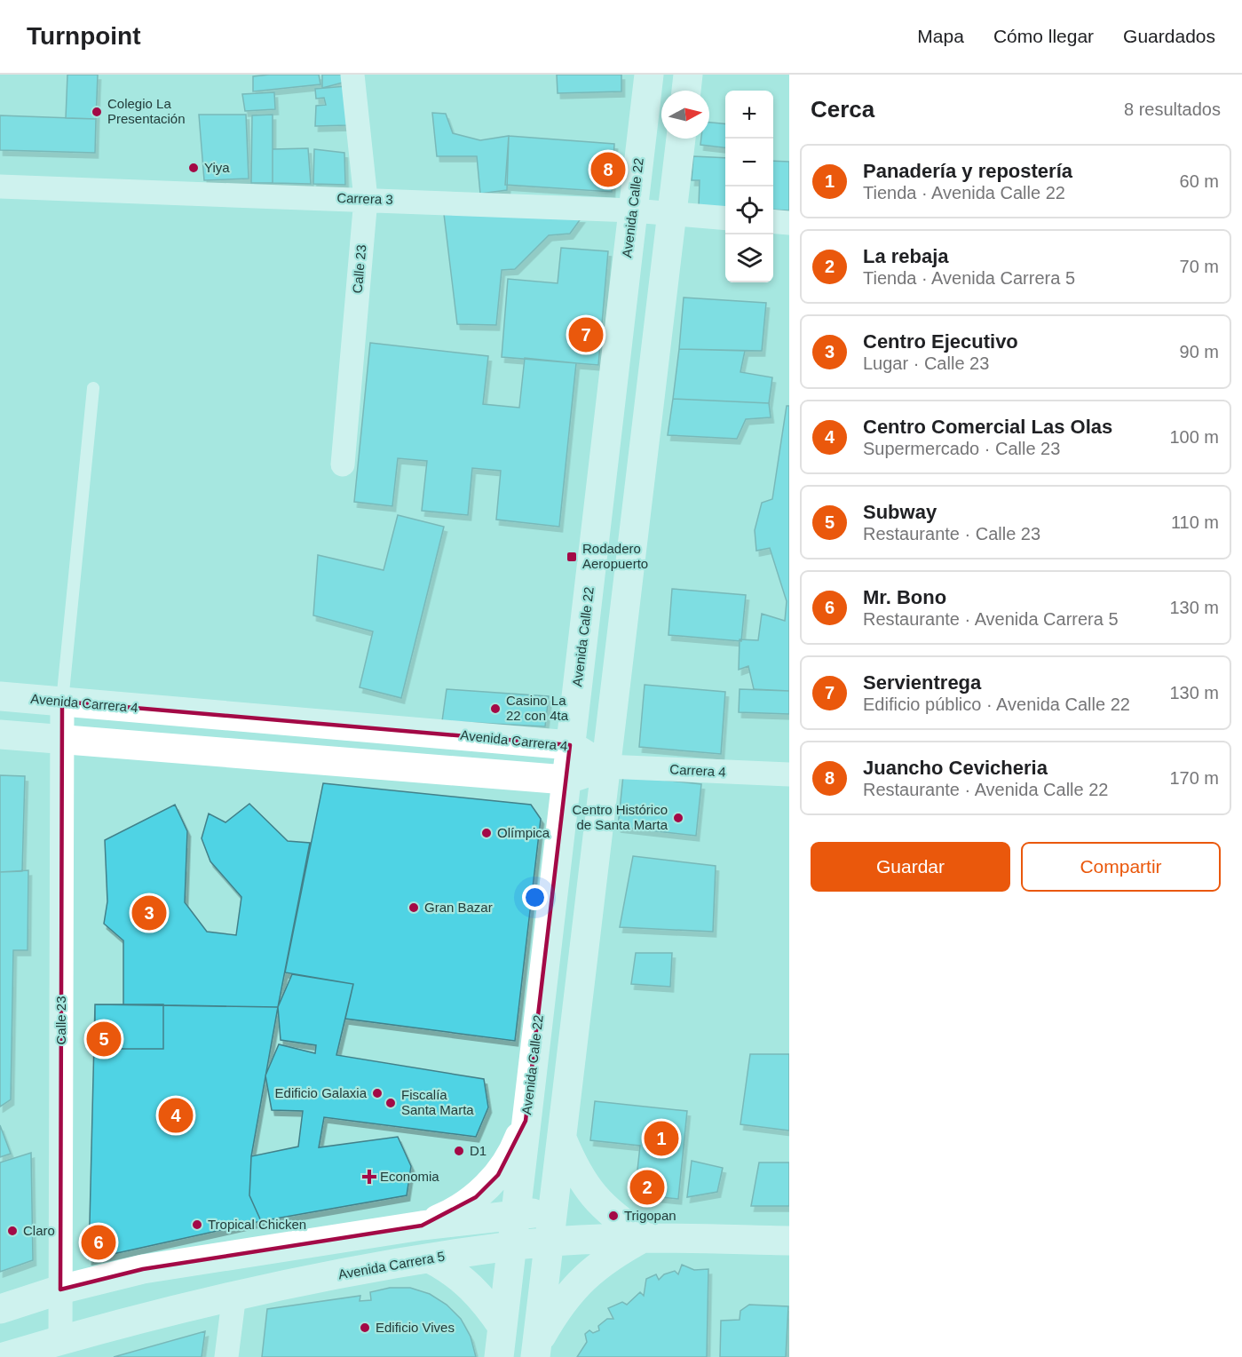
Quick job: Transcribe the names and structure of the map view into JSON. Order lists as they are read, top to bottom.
{
  "streets": {
    "main road": ["Avenida Calle 22", "Avenida Carrera 4", "Avenida Carrera 5"],
    "street": ["Carrera 3", "Calle 23", "Carrera 4"]
  },
  "crossings": [
    ["Carrera 3", "Avenida Calle 22"],
    ["Carrera 3", "Calle 23"],
    ["Avenida Calle 22", "Avenida Carrera 4"],
    ["Avenida Calle 22", "Avenida Carrera 5"],
    ["Calle 23", "Avenida Carrera 4"],
    ["Calle 23", "Avenida Carrera 5"],
    ["Avenida Carrera 4", "Carrera 4"]
  ],
  "places": {
    "other": [
      "Colegio La Presentación",
      "Yiya",
      "Casino La 22 con 4ta",
      "Centro Histórico de Santa Marta",
      "Olímpica",
      "Gran Bazar",
      "Edificio Galaxia",
      "Fiscalía Santa Marta",
      "D1",
      "Trigopan",
      "Tropical Chicken",
      "Claro",
      "Edificio Vives"
    ],
    "transit": ["Rodadero Aeropuerto"],
    "health": ["Economia"]
  },
  "north": "right",
  "page": {
    "header": "Turnpoint",
    "nav": ["Mapa", "Cómo llegar", "Guardados"],
    "heading": ["Cerca", "8 resultados"],
    "map_buttons": ["+", "−"],
    "list": [
      {
        "mark": "1",
        "name": "Panadería y repostería",
        "note": "Tienda · Avenida Calle 22",
        "value": "60 m"
      },
      {
        "mark": "2",
        "name": "La rebaja",
        "note": "Tienda · Avenida Carrera 5",
        "value": "70 m"
      },
      {
        "mark": "3",
        "name": "Centro Ejecutivo",
        "note": "Lugar · Calle 23",
        "value": "90 m"
      },
      {
        "mark": "4",
        "name": "Centro Comercial Las Olas",
        "note": "Supermercado · Calle 23",
        "value": "100 m"
      },
      {
        "mark": "5",
        "name": "Subway",
        "note": "Restaurante · Calle 23",
        "value": "110 m"
      },
      {
        "mark": "6",
        "name": "Mr. Bono",
        "note": "Restaurante · Avenida Carrera 5",
        "value": "130 m"
      },
      {
        "mark": "7",
        "name": "Servientrega",
        "note": "Edificio público · Avenida Calle 22",
        "value": "130 m"
      },
      {
        "mark": "8",
        "name": "Juancho Cevicheria",
        "note": "Restaurante · Avenida Calle 22",
        "value": "170 m"
      }
    ],
    "pins": [
      "8",
      "7",
      "3",
      "5",
      "4",
      "1",
      "2",
      "6"
    ],
    "buttons": ["Guardar", "Compartir"]
  }
}
